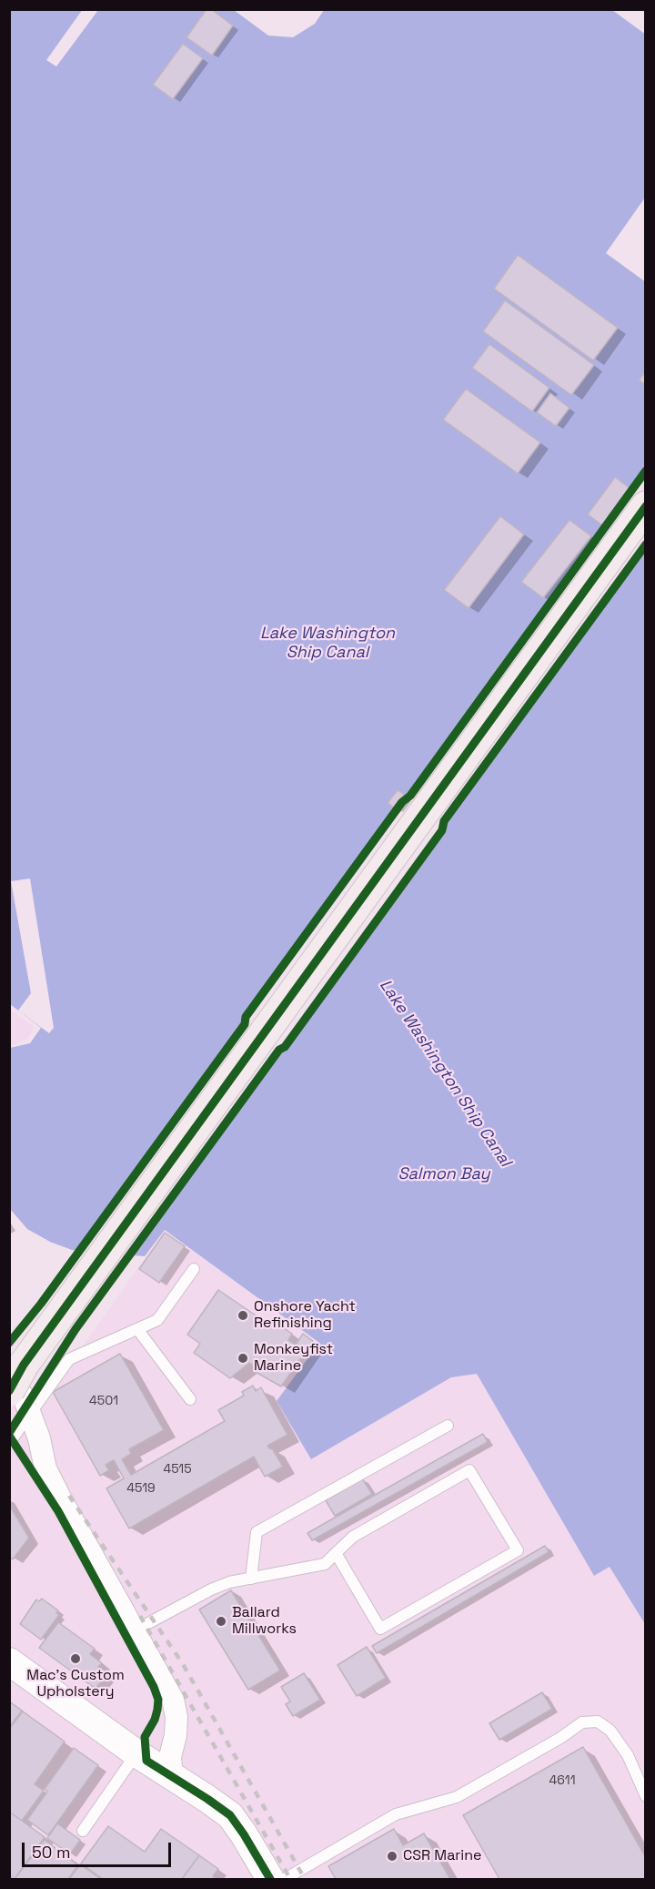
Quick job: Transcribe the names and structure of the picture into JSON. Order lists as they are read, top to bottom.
{
  "water": ["Lake Washington Ship Canal", "Salmon Bay"],
  "places": [
    "Onshore Yacht Refinishing",
    "Monkeyfist Marine",
    "Ballard Millworks",
    "Mac's Custom Upholstery",
    "CSR Marine"
  ],
  "house_numbers": [
    "4501",
    "4515",
    "4519",
    "4611"
  ],
  "scale_bar": "50 m"
}
